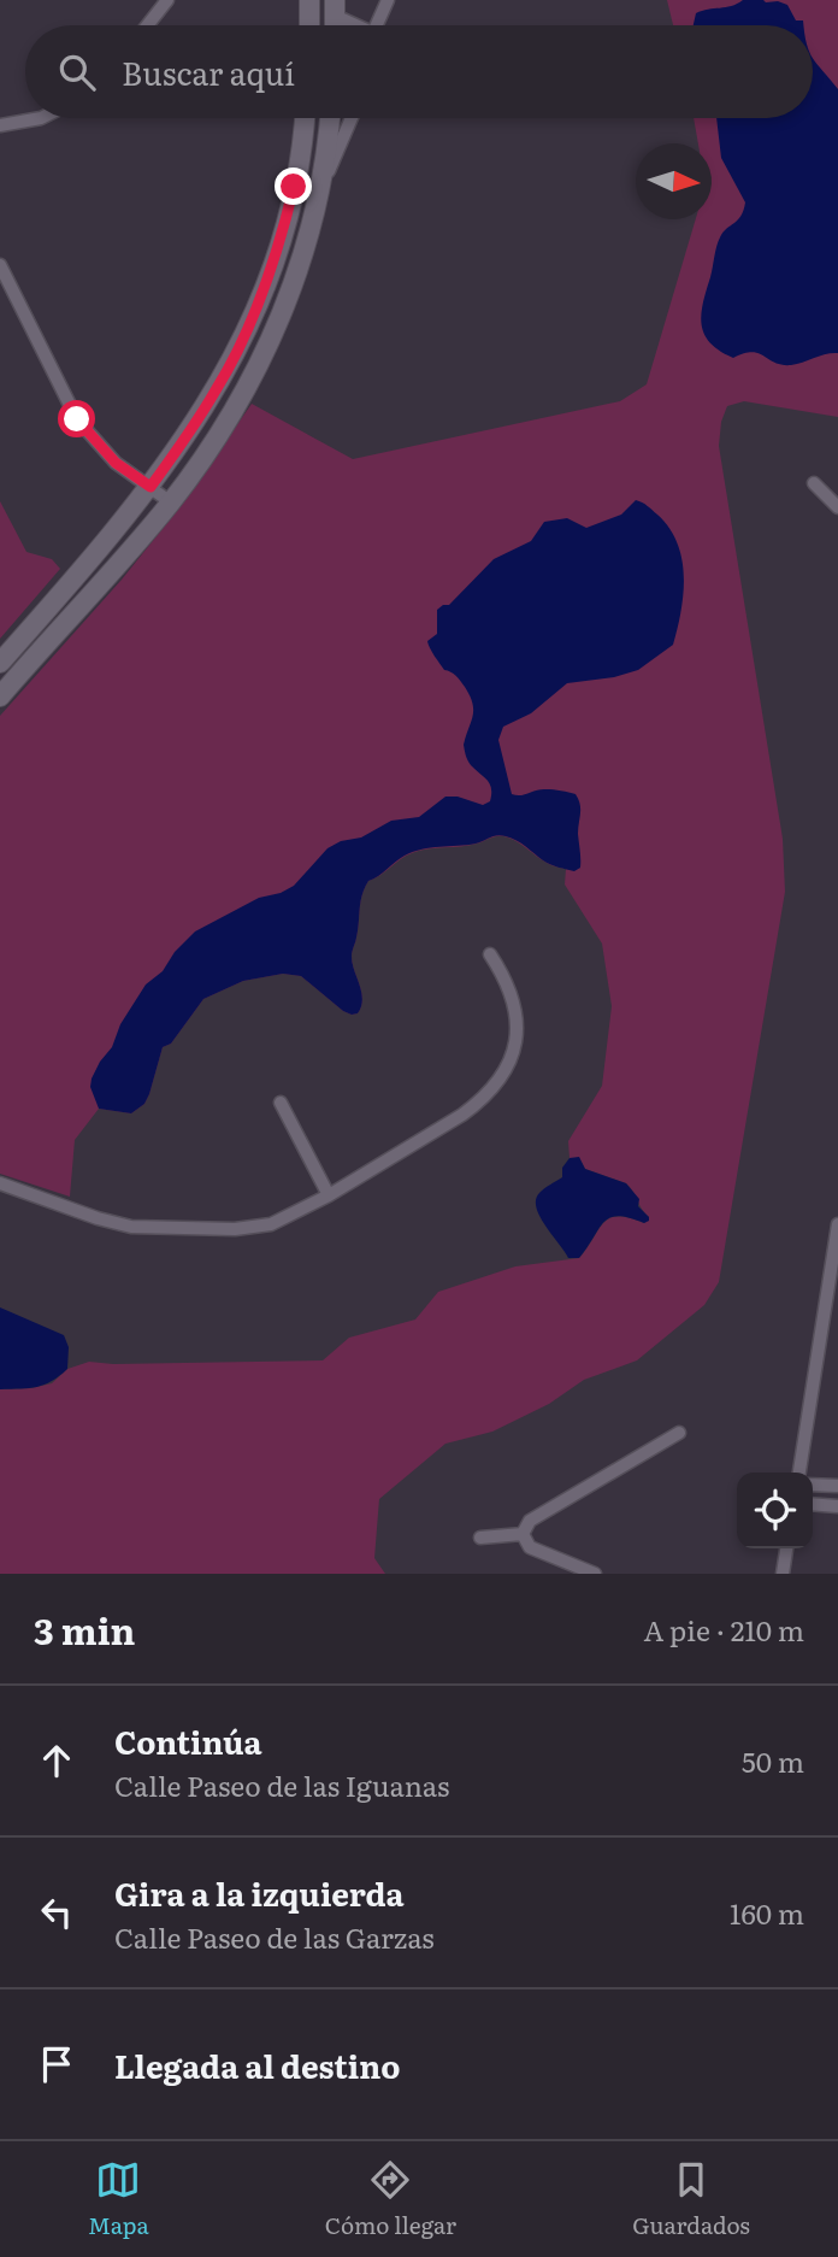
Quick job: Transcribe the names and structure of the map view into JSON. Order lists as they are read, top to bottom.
{
  "north": "right",
  "page": {
    "search": "Buscar aquí",
    "heading": ["3 min", "A pie · 210 m"],
    "list": [
      ["Continúa", "Calle Paseo de las Iguanas", "50 m"],
      ["Gira a la izquierda", "Calle Paseo de las Garzas", "160 m"],
      "Llegada al destino"
    ],
    "nav": ["Mapa", "Cómo llegar", "Guardados"]
  }
}
